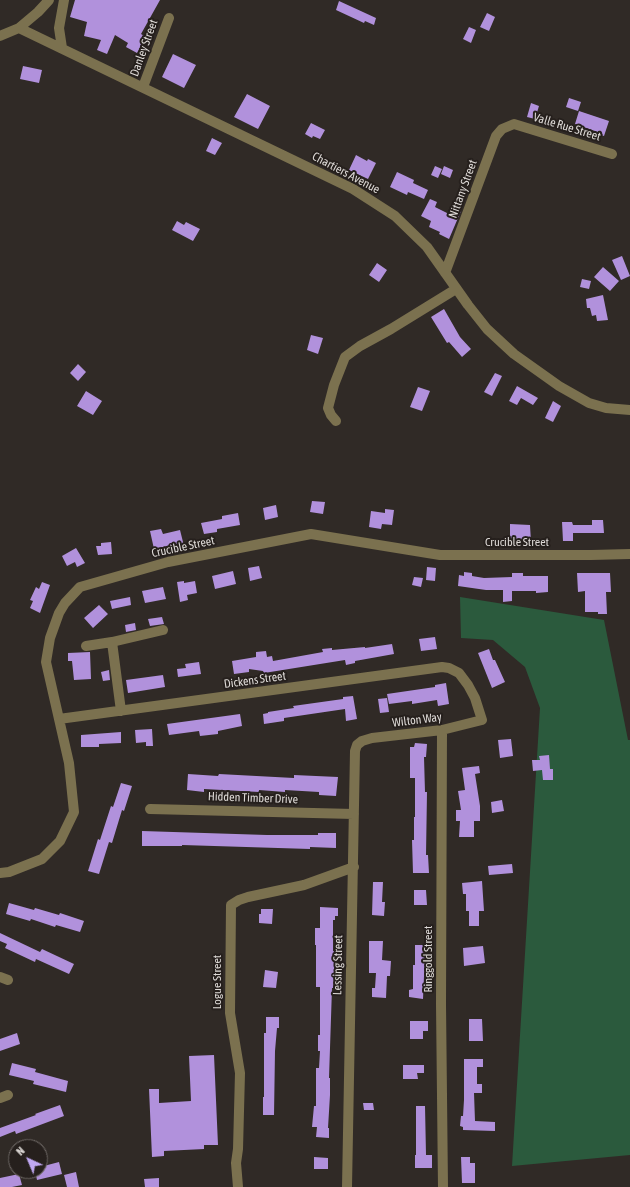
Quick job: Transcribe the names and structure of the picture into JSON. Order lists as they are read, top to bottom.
{
  "streets": {
    "street": [
      "Danley Street",
      "Valle Rue Street",
      "Chartiers Avenue",
      "Nittany Street",
      "Crucible Street",
      "Dickens Street",
      "Wilton Way",
      "Hidden Timber Drive",
      "Ringgold Street",
      "Lessing Street",
      "Logue Street"
    ]
  },
  "crossings": [
    ["Danley Street", "Chartiers Avenue"],
    ["Valle Rue Street", "Nittany Street"],
    ["Chartiers Avenue", "Nittany Street"],
    ["Crucible Street", "Dickens Street"],
    ["Dickens Street", "Wilton Way"],
    ["Wilton Way", "Ringgold Street"],
    ["Wilton Way", "Lessing Street"],
    ["Hidden Timber Drive", "Lessing Street"],
    ["Lessing Street", "Logue Street"]
  ],
  "north": "top left"
}
